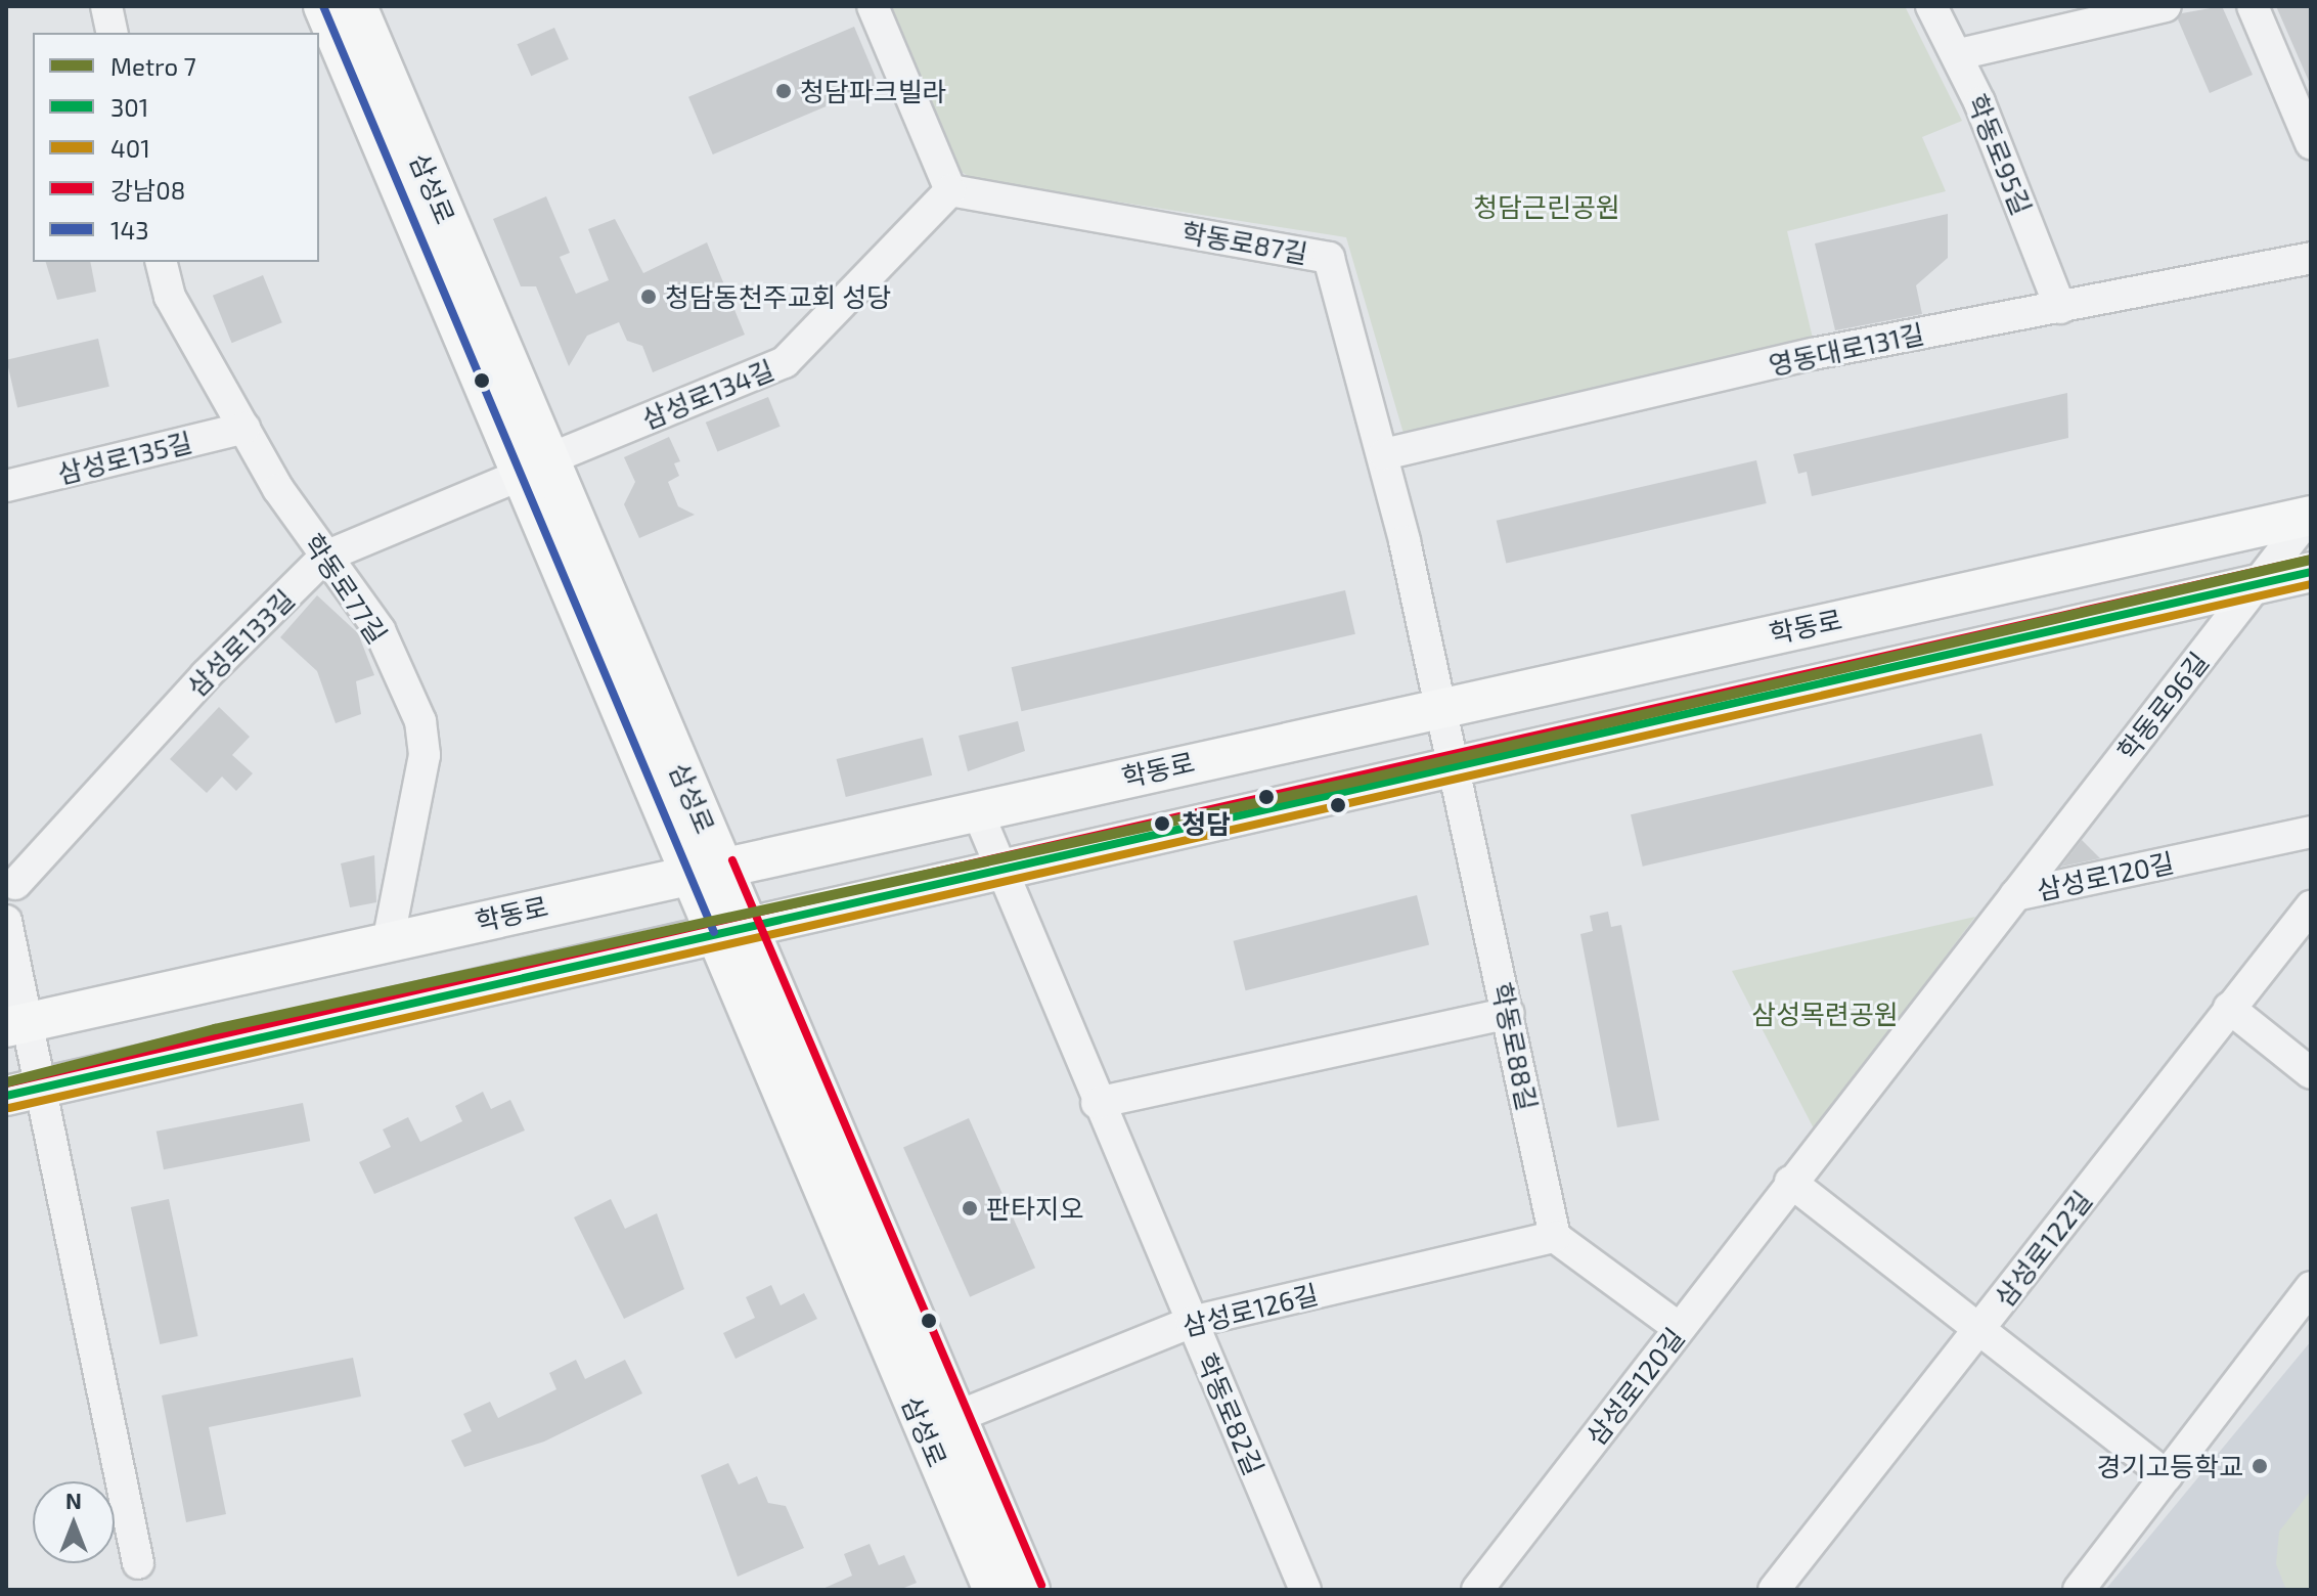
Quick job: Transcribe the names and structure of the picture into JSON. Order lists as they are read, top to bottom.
{
  "streets": {
    "main road": ["삼성로", "학동로"],
    "street": [
      "학동로95길",
      "학동로87길",
      "영동대로131길",
      "삼성로134길",
      "삼성로135길",
      "학동로77길",
      "삼성로133길",
      "학동로96길",
      "삼성로120길",
      "학동로88길",
      "삼성로122길",
      "삼성로126길",
      "학동로82길"
    ]
  },
  "crossings": [
    ["학동로95길", "영동대로131길"],
    ["삼성로", "삼성로134길"],
    ["삼성로", "학동로"],
    ["삼성로", "삼성로133길"],
    ["삼성로", "삼성로126길"],
    ["학동로87길", "영동대로131길"],
    ["학동로87길", "삼성로134길"],
    ["학동로87길", "학동로"],
    ["학동로87길", "학동로88길"],
    ["삼성로134길", "삼성로133길"],
    ["삼성로135길", "학동로77길"],
    ["학동로77길", "학동로"],
    ["학동로77길", "삼성로133길"],
    ["학동로", "학동로96길"],
    ["학동로", "학동로88길"],
    ["학동로", "학동로82길"],
    ["학동로96길", "삼성로120길"],
    ["학동로88길", "삼성로126길"],
    ["삼성로126길", "학동로82길"]
  ],
  "parks": ["청담근린공원", "삼성목련공원"],
  "places": [
    "청담파크빌라",
    "청담동천주교회 성당",
    "청담",
    "판타지오",
    "경기고등학교"
  ],
  "lines": [
    "transit line 143",
    "metro line 7",
    "transit line 강남08",
    "transit line 301",
    "transit line 401"
  ],
  "legend": [
    "Metro 7",
    "301",
    "401",
    "강남08",
    "143"
  ],
  "north": "top"
}
